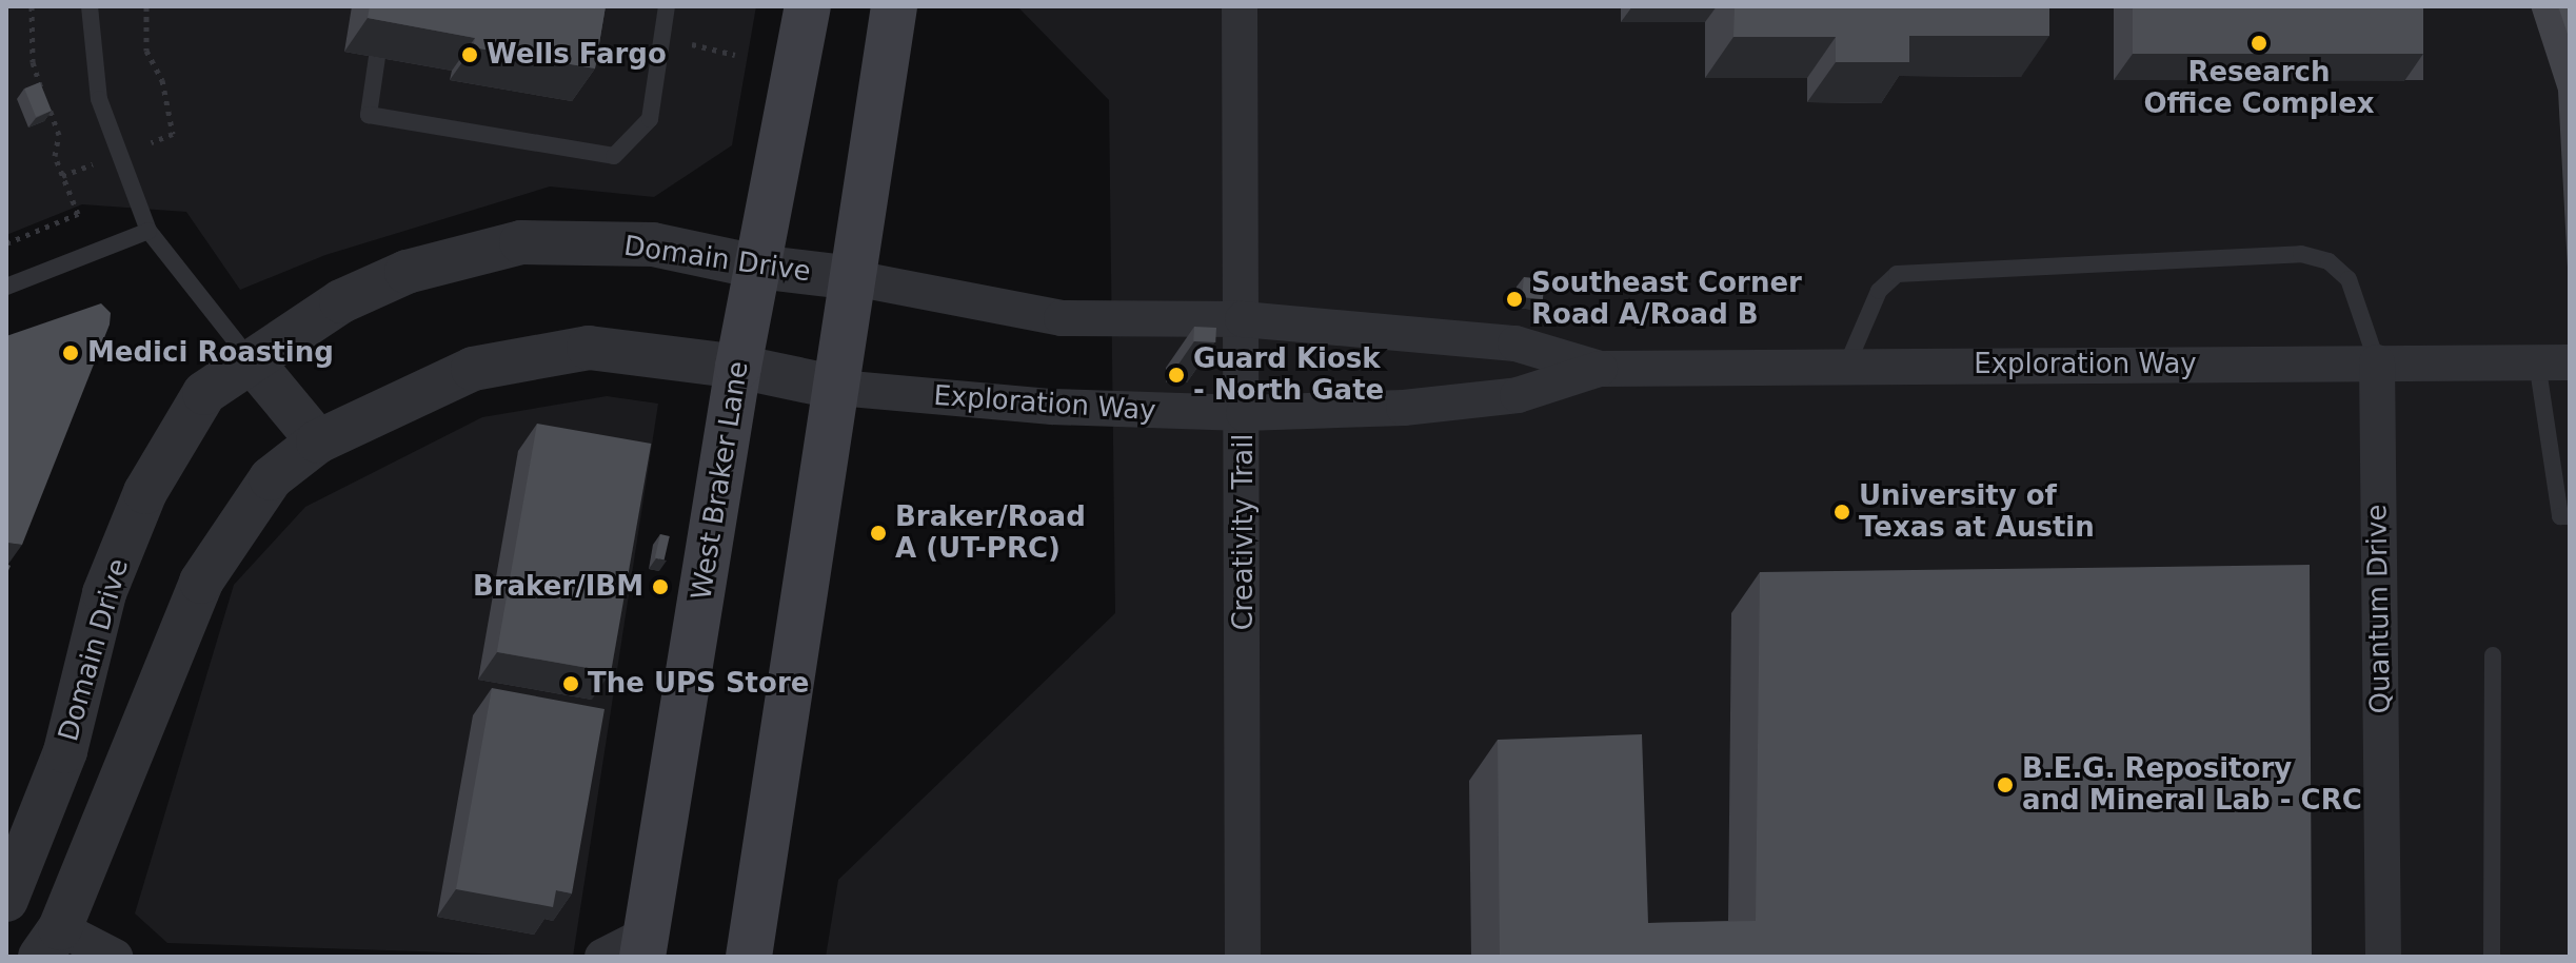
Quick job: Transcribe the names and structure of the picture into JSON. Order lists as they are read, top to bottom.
{
  "streets": {
    "main road": ["West Braker Lane"],
    "street": [
      "Domain Drive",
      "Exploration Way",
      "Creativity Trail",
      "Quantum Drive"
    ]
  },
  "crossings": [
    ["Domain Drive", "Exploration Way"],
    ["Domain Drive", "West Braker Lane"],
    ["Exploration Way", "Creativity Trail"],
    ["Exploration Way", "Quantum Drive"]
  ],
  "places": [
    "Research Office Complex",
    "Wells Fargo",
    "Southeast Corner Road A/Road B",
    "Medici Roasting",
    "Guard Kiosk - North Gate",
    "University of Texas at Austin",
    "Braker/Road A (UT-PRC)",
    "Braker/IBM",
    "The UPS Store",
    "B.E.G. Repository and Mineral Lab - CRC"
  ]
}
